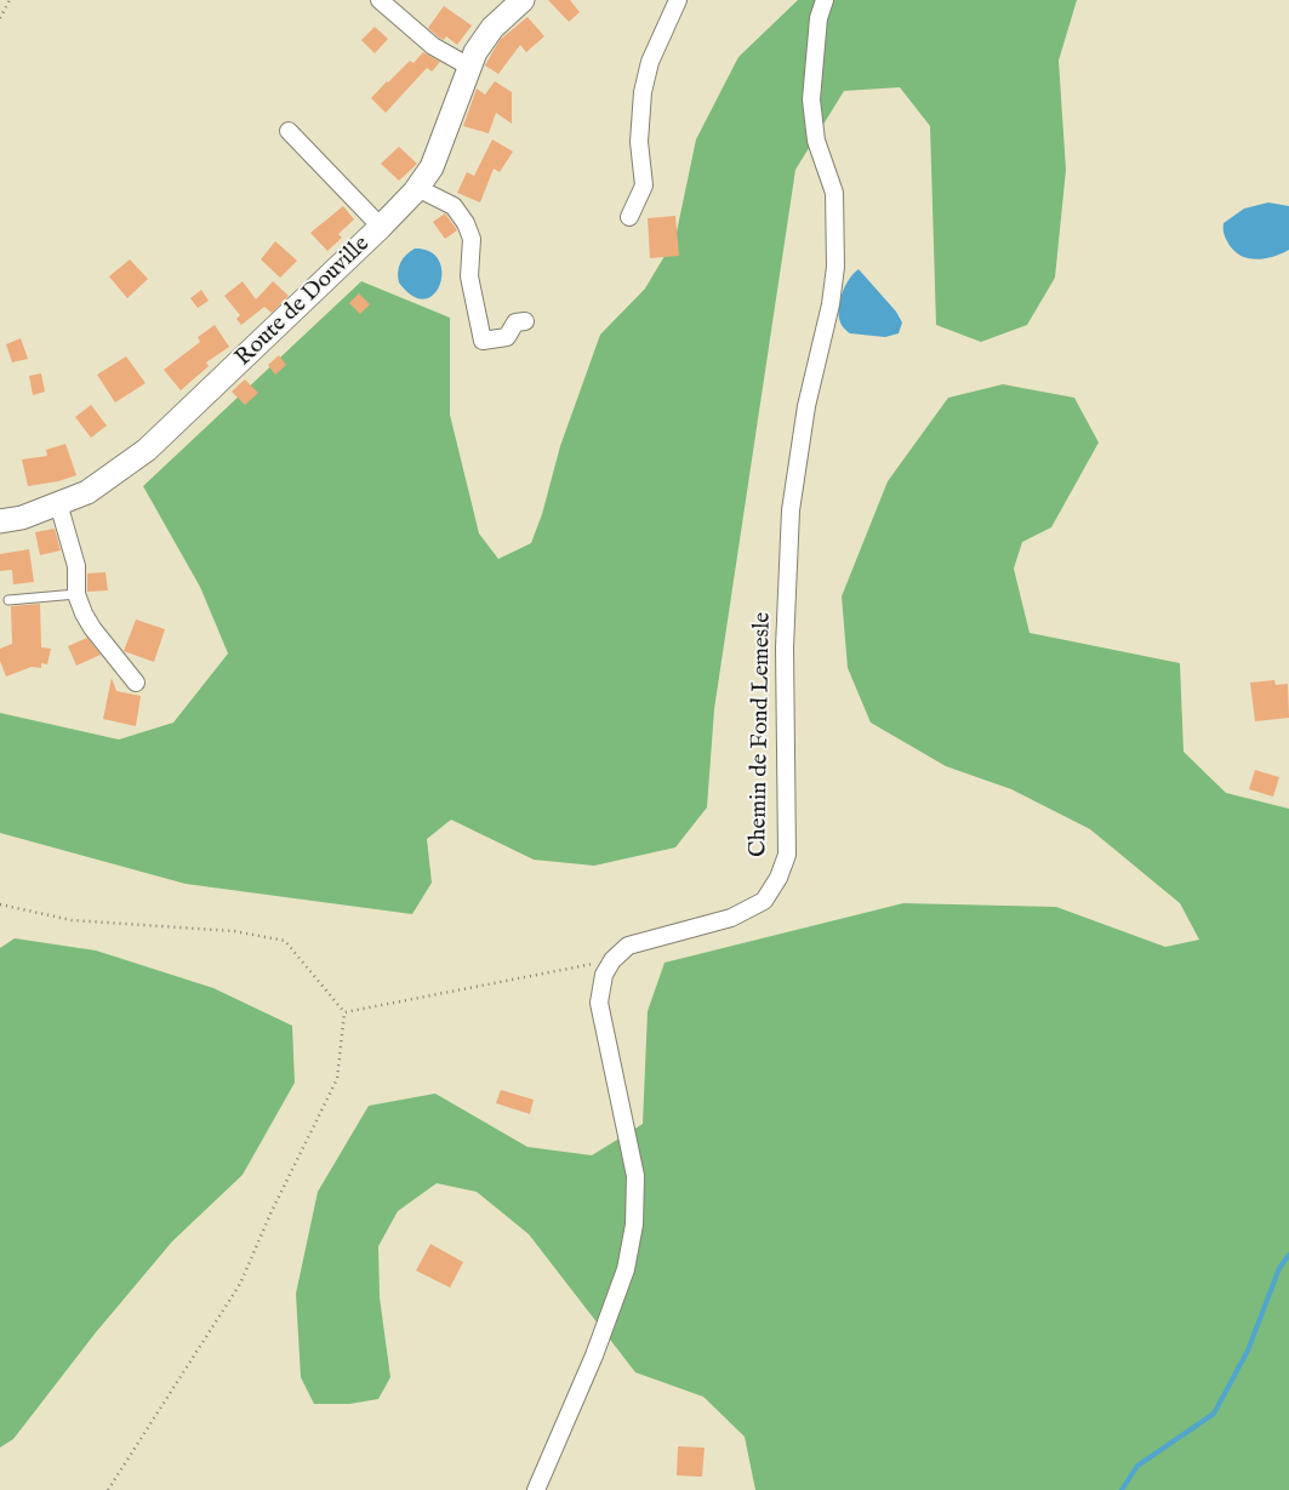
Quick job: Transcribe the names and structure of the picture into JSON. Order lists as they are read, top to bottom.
{
  "streets": {
    "main road": ["Route de Douville"],
    "street": ["Chemin de Fond Lemesle"]
  }
}
